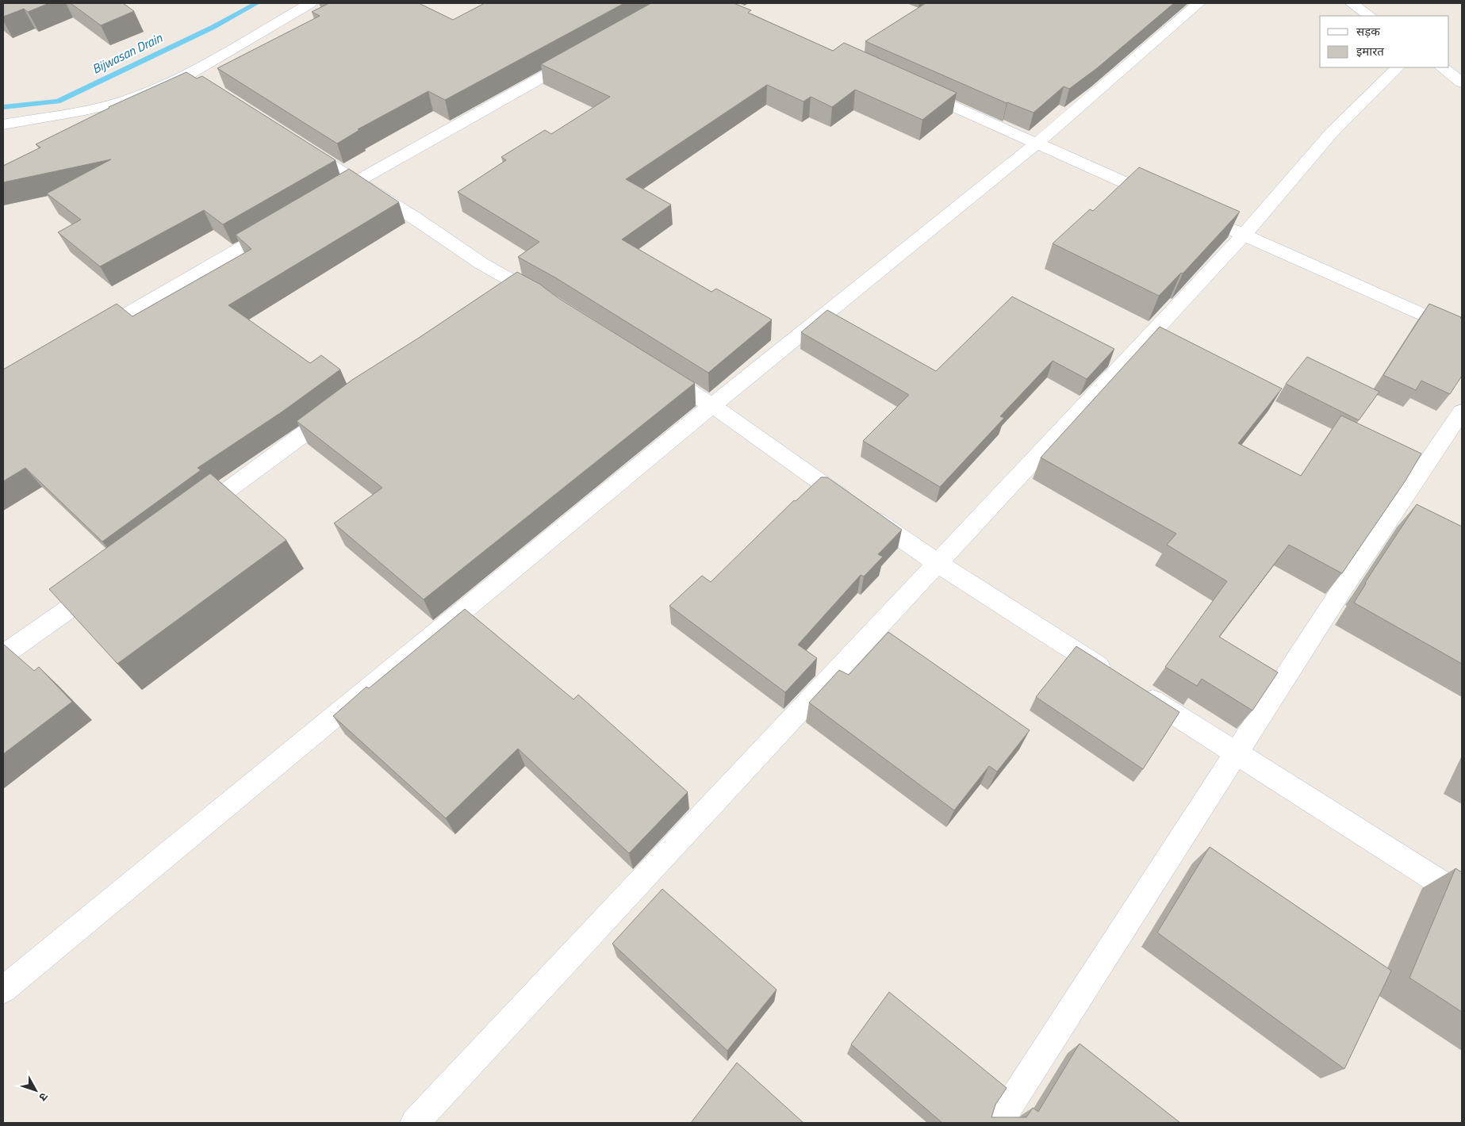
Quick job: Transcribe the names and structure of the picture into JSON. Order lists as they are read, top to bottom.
{
  "water": ["Bijwasan Drain"],
  "legend": ["सड़क", "इमारत"],
  "north": "bottom right"
}
